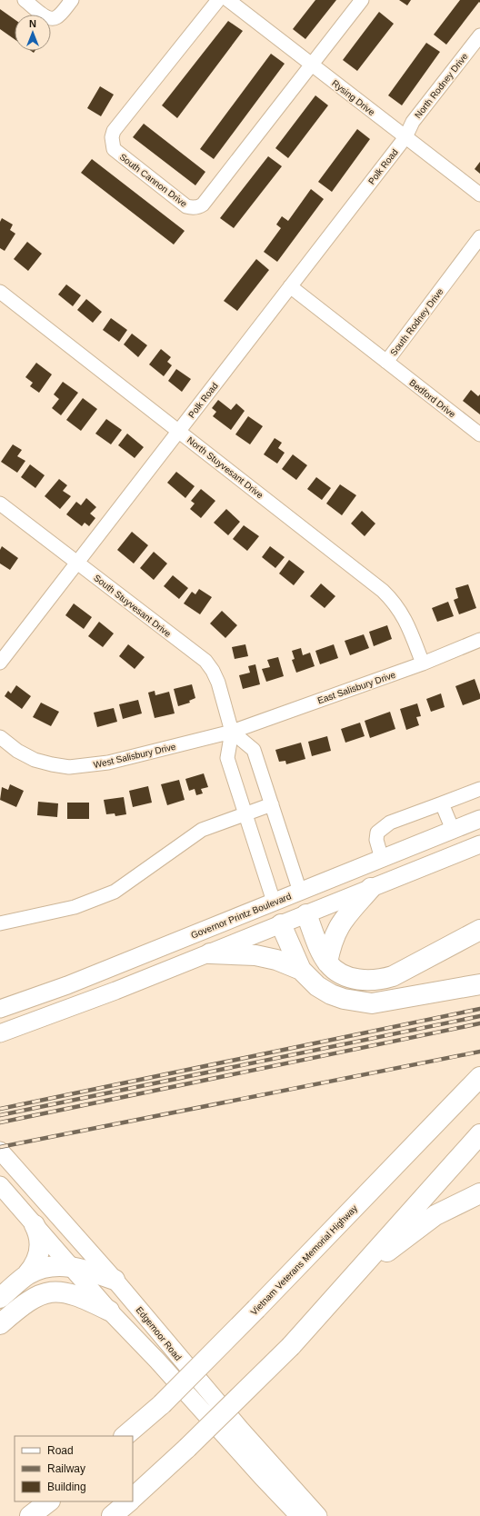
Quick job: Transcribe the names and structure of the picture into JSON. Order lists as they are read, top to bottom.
{
  "streets": {
    "highway": ["Vietnam Veterans Memorial Highway"],
    "main road": ["South Stuyvesant Drive", "Governor Printz Boulevard", "Edgemoor Road"],
    "street": [
      "North Rodney Drive",
      "Rysing Drive",
      "Polk Road",
      "South Cannon Drive",
      "South Rodney Drive",
      "Bedford Drive",
      "North Stuyvesant Drive",
      "East Salisbury Drive",
      "West Salisbury Drive"
    ]
  },
  "crossings": [
    ["North Rodney Drive", "Rysing Drive"],
    ["North Rodney Drive", "Polk Road"],
    ["Rysing Drive", "Polk Road"],
    ["Rysing Drive", "South Cannon Drive"],
    ["Polk Road", "South Rodney Drive"],
    ["Polk Road", "North Stuyvesant Drive"],
    ["Polk Road", "South Stuyvesant Drive"],
    ["South Rodney Drive", "Bedford Drive"],
    ["North Stuyvesant Drive", "East Salisbury Drive"],
    ["South Stuyvesant Drive", "East Salisbury Drive"],
    ["South Stuyvesant Drive", "West Salisbury Drive"],
    ["South Stuyvesant Drive", "Governor Printz Boulevard"],
    ["East Salisbury Drive", "West Salisbury Drive"]
  ],
  "legend": ["Road", "Railway", "Building"],
  "north": "top"
}
